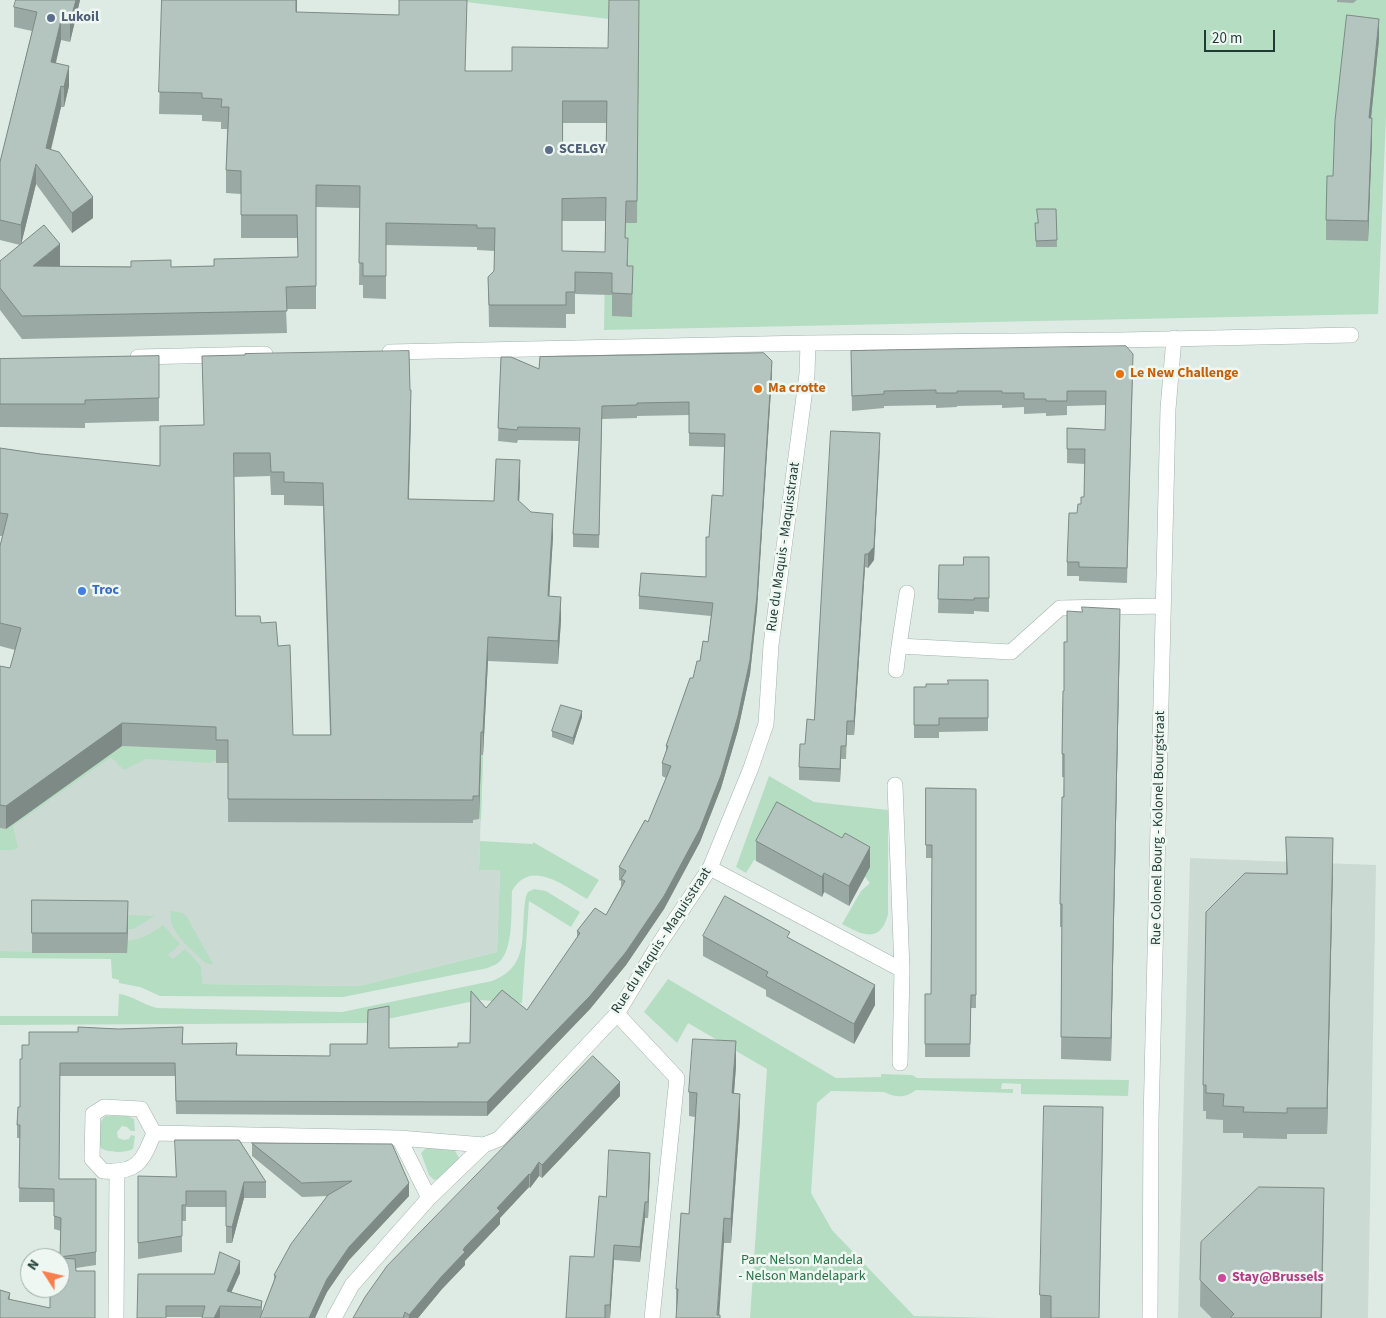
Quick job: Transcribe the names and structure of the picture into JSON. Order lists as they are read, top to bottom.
{
  "streets": {
    "street": ["Rue du Maquis - Maquisstraat", "Rue Colonel Bourg - Kolonel Bourgstraat"]
  },
  "parks": ["Parc Nelson Mandela - Nelson Mandelapark"],
  "places": [
    "Lukoil",
    "SCELGY",
    "Le New Challenge",
    "Ma crotte",
    "Troc",
    "Stay@Brussels"
  ],
  "scale_bar": "20 m",
  "north": "top left"
}
